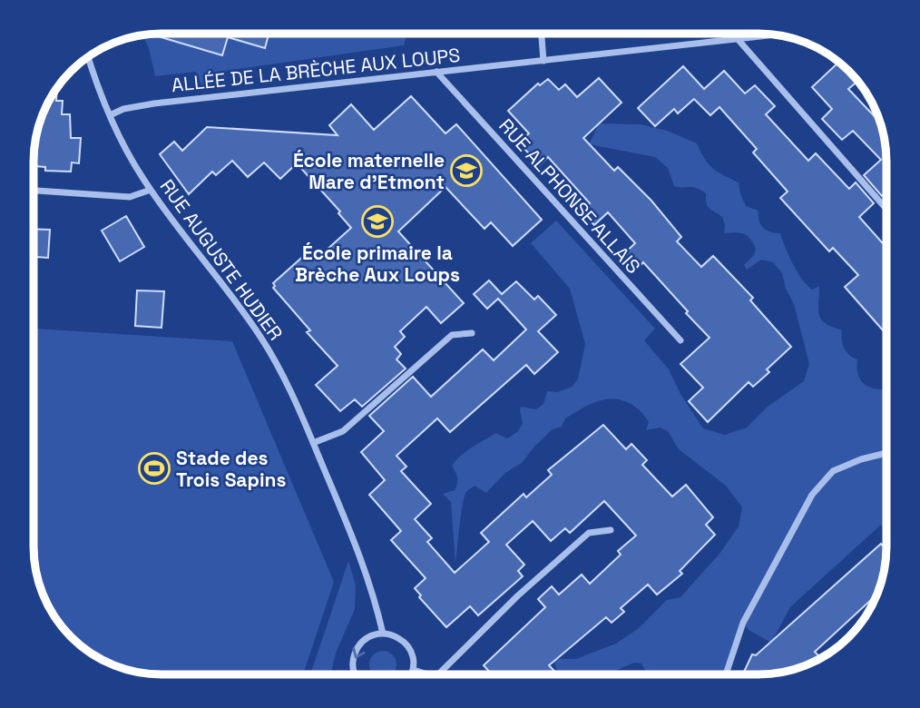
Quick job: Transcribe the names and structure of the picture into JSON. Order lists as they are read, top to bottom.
{
  "streets": {
    "street": ["ALLÉE DE LA BRÈCHE AUX LOUPS", "RUE ALPHONSE ALLAIS", "RUE AUGUSTE HUDIER"]
  },
  "crossings": [
    ["ALLÉE DE LA BRÈCHE AUX LOUPS", "RUE ALPHONSE ALLAIS"],
    ["ALLÉE DE LA BRÈCHE AUX LOUPS", "RUE AUGUSTE HUDIER"]
  ],
  "places": {
    "school or university": ["École maternelle Mare d'Etmont", "École primaire la Brèche Aux Loups"],
    "sports": ["Stade des Trois Sapins"]
  }
}
